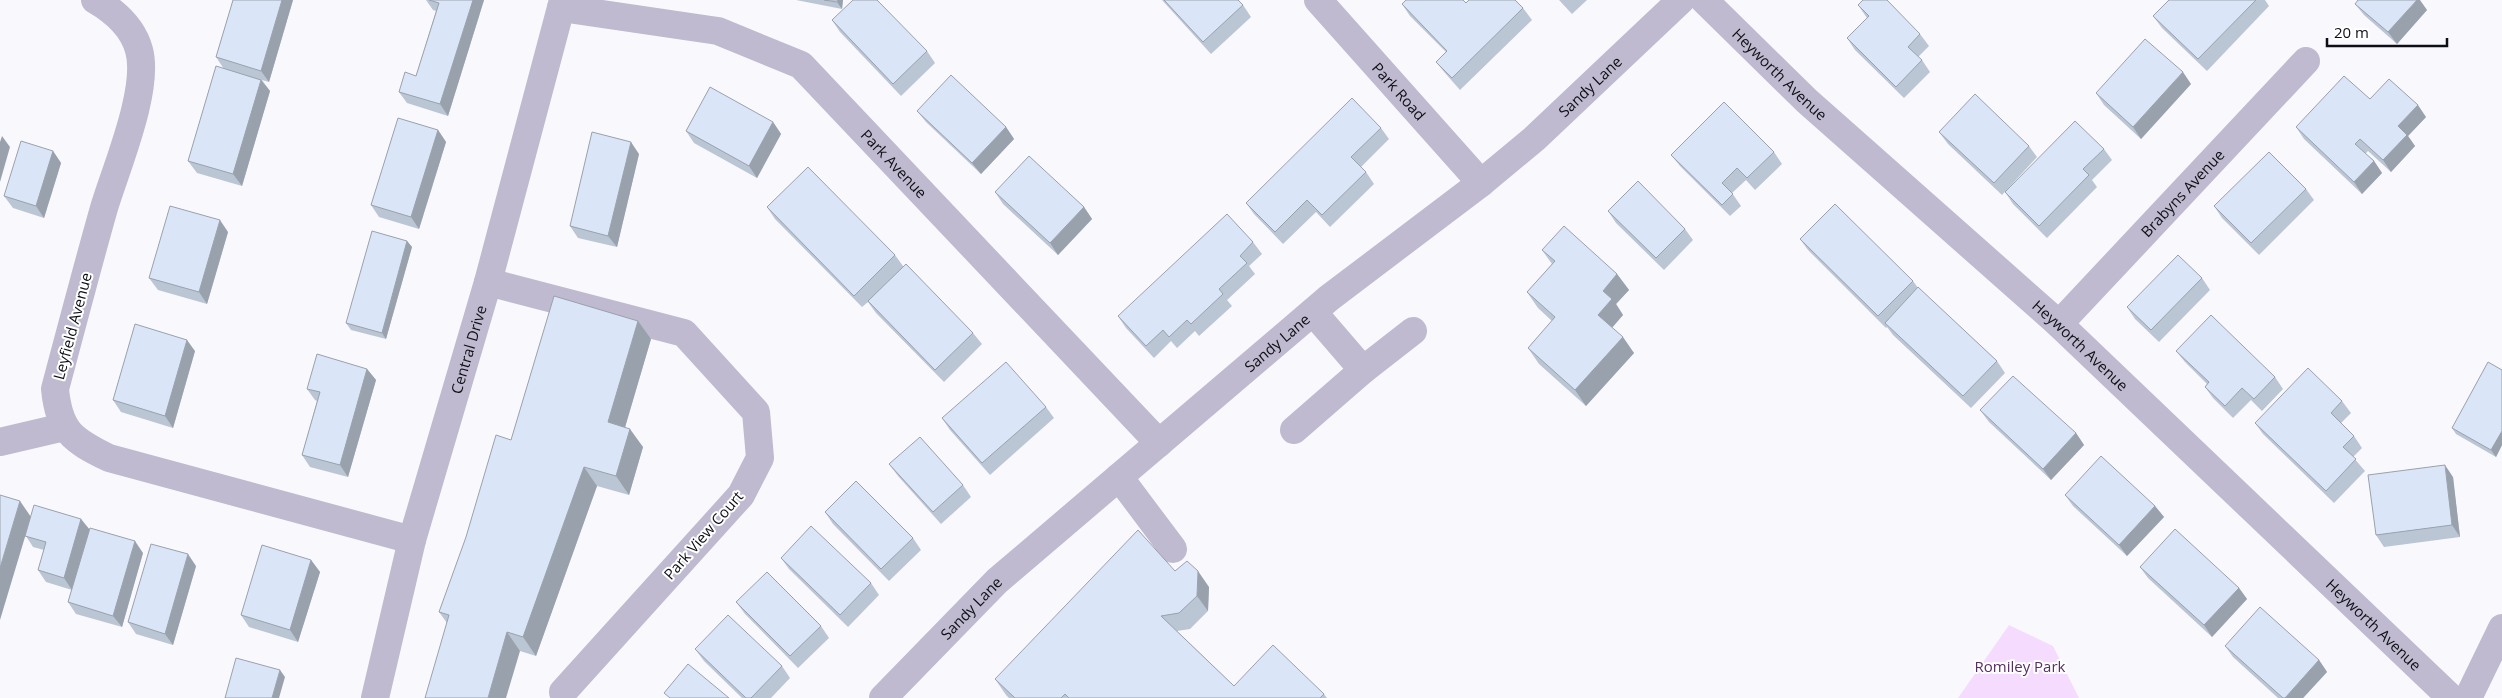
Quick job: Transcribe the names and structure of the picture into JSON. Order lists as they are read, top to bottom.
{
  "streets": {
    "street": [
      "Heyworth Avenue",
      "Sandy Lane",
      "Park Road",
      "Park Avenue",
      "Brabyns Avenue",
      "Leyfield Avenue",
      "Central Drive",
      "Park View Court"
    ]
  },
  "crossings": [
    ["Heyworth Avenue", "Brabyns Avenue"],
    ["Sandy Lane", "Park Road"],
    ["Sandy Lane", "Park Avenue"],
    ["Park Avenue", "Central Drive"],
    ["Leyfield Avenue", "Central Drive"],
    ["Central Drive", "Park View Court"]
  ],
  "parks": ["Romiley Park"],
  "scale_bar": "20 m"
}
